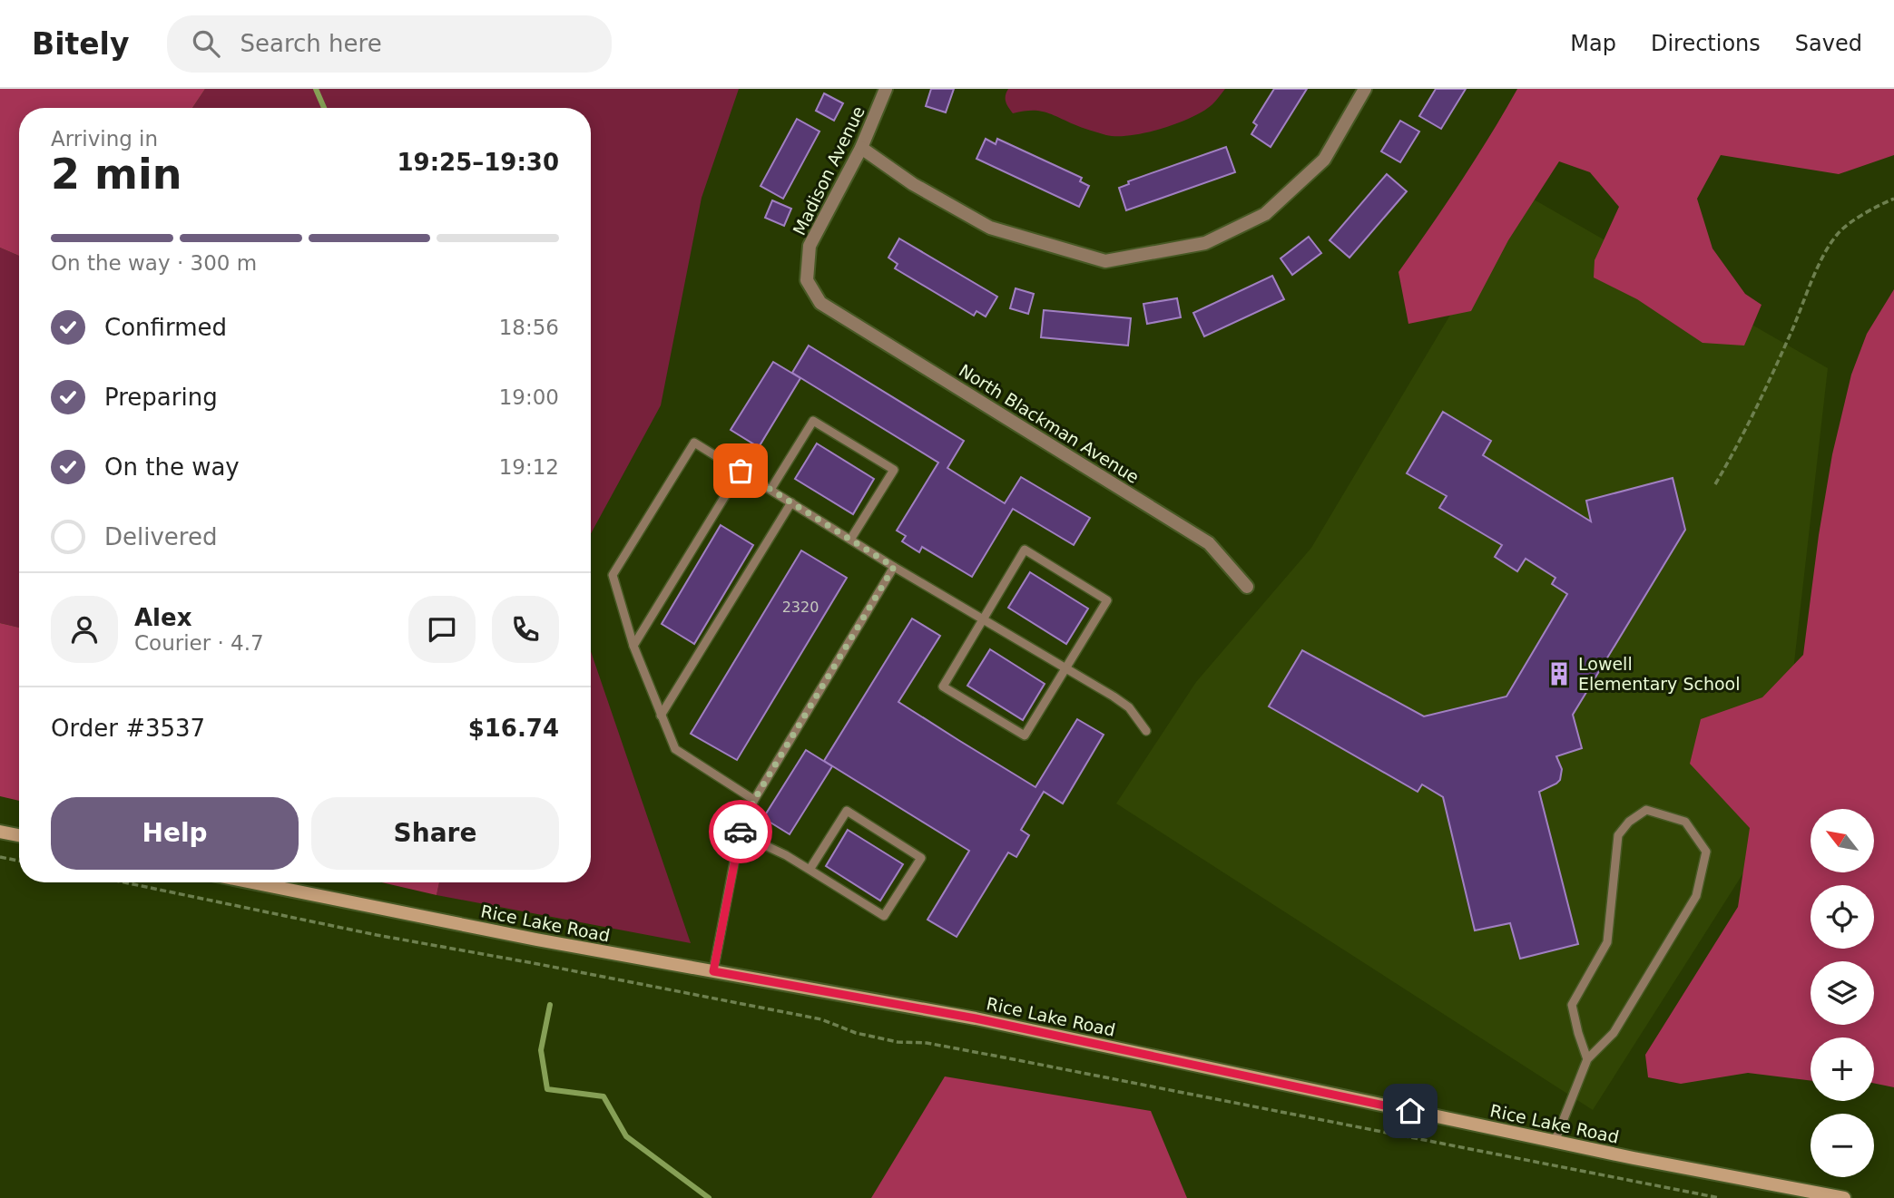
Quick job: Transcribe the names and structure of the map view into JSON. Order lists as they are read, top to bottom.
{
  "streets": {
    "main road": ["Rice Lake Road"],
    "street": ["Madison Avenue", "North Blackman Avenue"]
  },
  "crossings": [
    ["Madison Avenue", "North Blackman Avenue"]
  ],
  "places": {
    "building": ["Lowell Elementary School"]
  },
  "house_numbers": ["2320"],
  "north": "top left",
  "page": {
    "header": "Bitely",
    "search": "Search here",
    "nav": ["Map", "Directions", "Saved"],
    "heading": ["2 min", "Arriving in", "19:25–19:30"],
    "panel": [
      "Alex",
      "Courier · 4.7",
      "Order #3537",
      "$16.74"
    ],
    "bar": "On the way · 300 m",
    "list": [
      ["Confirmed", "18:56"],
      ["Preparing", "19:00"],
      ["On the way", "19:12"],
      "Delivered"
    ],
    "buttons": ["Help", "Share"],
    "map_buttons": ["+", "−"]
  }
}
